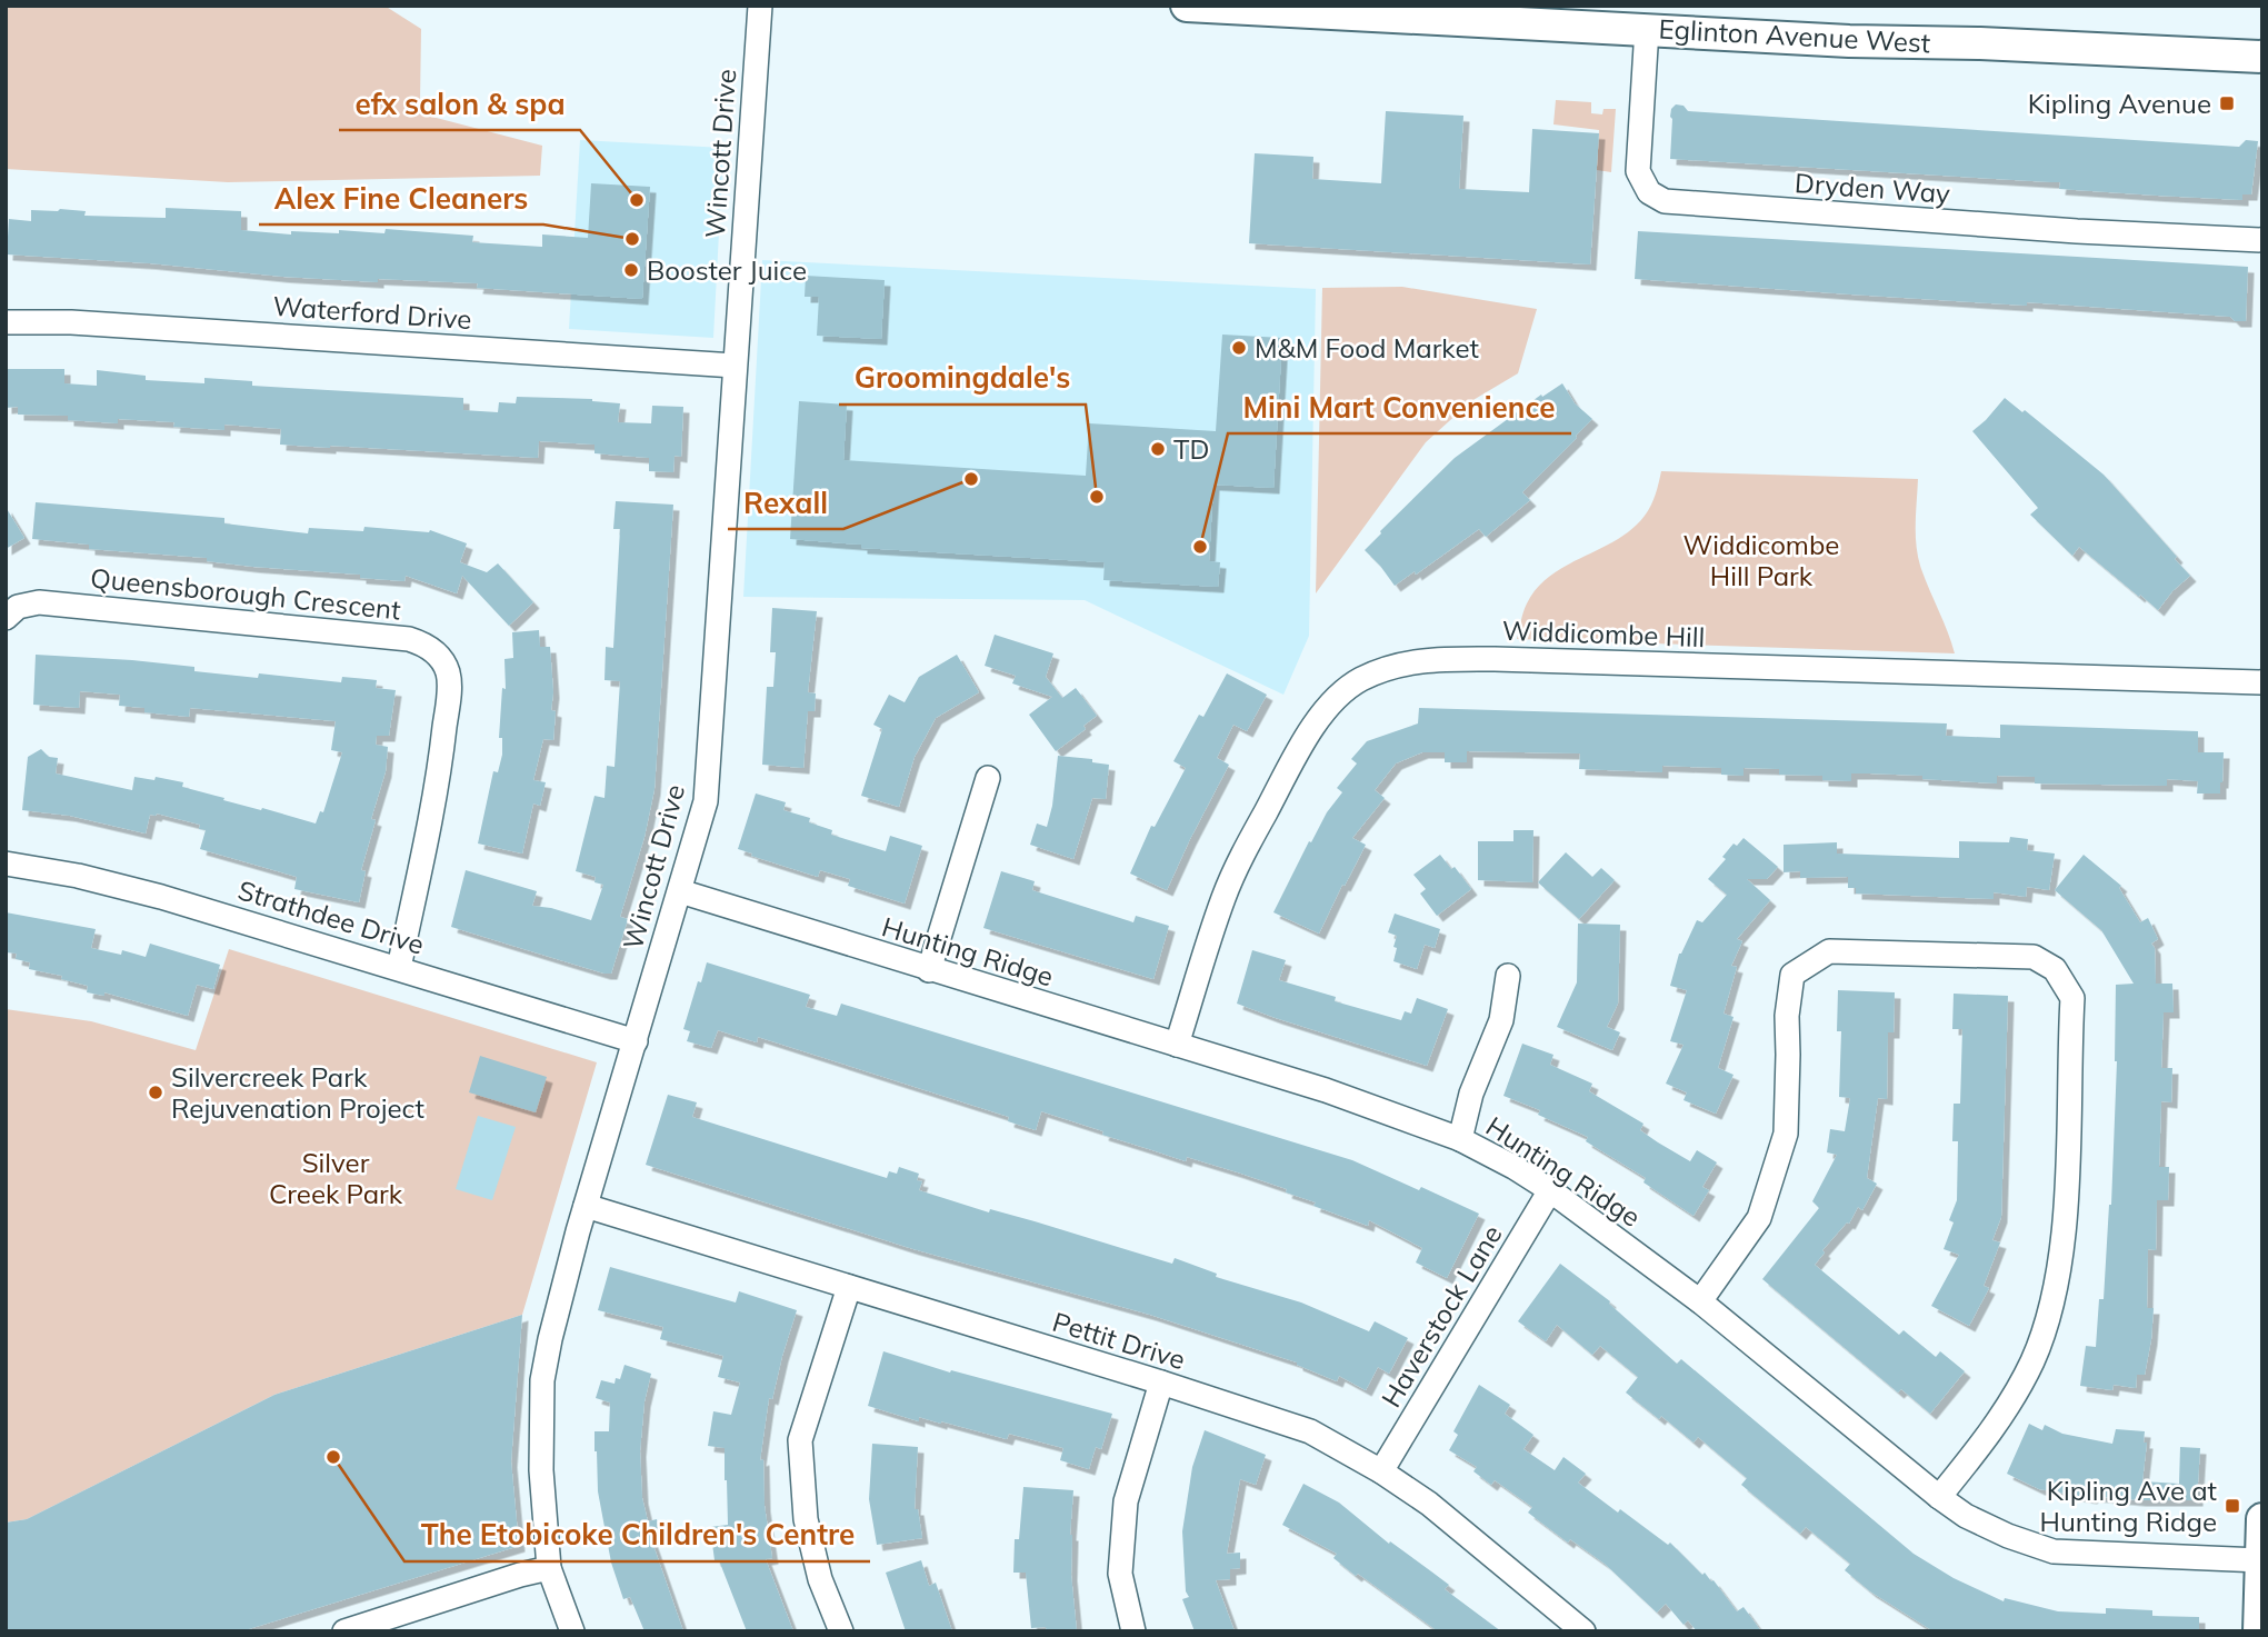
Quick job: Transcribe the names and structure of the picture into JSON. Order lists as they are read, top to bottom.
{
  "streets": {
    "main road": ["Eglinton Avenue West"],
    "street": [
      "Wincott Drive",
      "Dryden Way",
      "Waterford Drive",
      "Queensborough Crescent",
      "Widdicombe Hill",
      "Strathdee Drive",
      "Hunting Ridge",
      "Haverstock Lane",
      "Pettit Drive"
    ]
  },
  "crossings": [
    ["Eglinton Avenue West", "Dryden Way"],
    ["Wincott Drive", "Waterford Drive"],
    ["Wincott Drive", "Strathdee Drive"],
    ["Wincott Drive", "Hunting Ridge"],
    ["Wincott Drive", "Pettit Drive"],
    ["Queensborough Crescent", "Strathdee Drive"],
    ["Widdicombe Hill", "Hunting Ridge"],
    ["Hunting Ridge", "Haverstock Lane"],
    ["Haverstock Lane", "Pettit Drive"]
  ],
  "parks": ["Widdicombe Hill Park", "Silver Creek Park"],
  "places": {
    "transit": ["Kipling Avenue", "Kipling Ave at Hunting Ridge"],
    "other": [
      "efx salon & spa",
      "Alex Fine Cleaners",
      "Booster Juice",
      "M&M Food Market",
      "TD",
      "Rexall",
      "Groomingdale's",
      "Mini Mart Convenience",
      "Silvercreek Park Rejuvenation Project",
      "The Etobicoke Children's Centre"
    ]
  }
}
